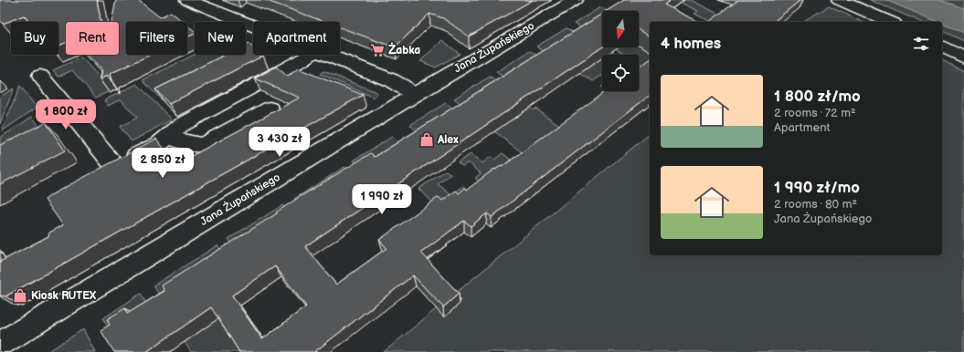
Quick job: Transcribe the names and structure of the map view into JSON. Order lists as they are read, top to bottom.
{
  "streets": {
    "street": ["Jana Żupańskiego"]
  },
  "places": {
    "supermarket": ["Żabka"],
    "shop": ["Alex", "Kiosk RUTEX"]
  },
  "north": "bottom",
  "page": {
    "chip": [
      "Buy",
      "Rent",
      "Filters",
      "New",
      "Apartment"
    ],
    "heading": "4 homes",
    "list": [
      {
        "name": "1 800 zł/mo",
        "note": "2 rooms · 72 m² · Apartment"
      },
      {
        "name": "1 990 zł/mo",
        "note": "2 rooms · 80 m² · Jana Żupańskiego"
      }
    ],
    "price": [
      "1 800 zł",
      "3 430 zł",
      "2 850 zł",
      "1 990 zł"
    ]
  }
}
